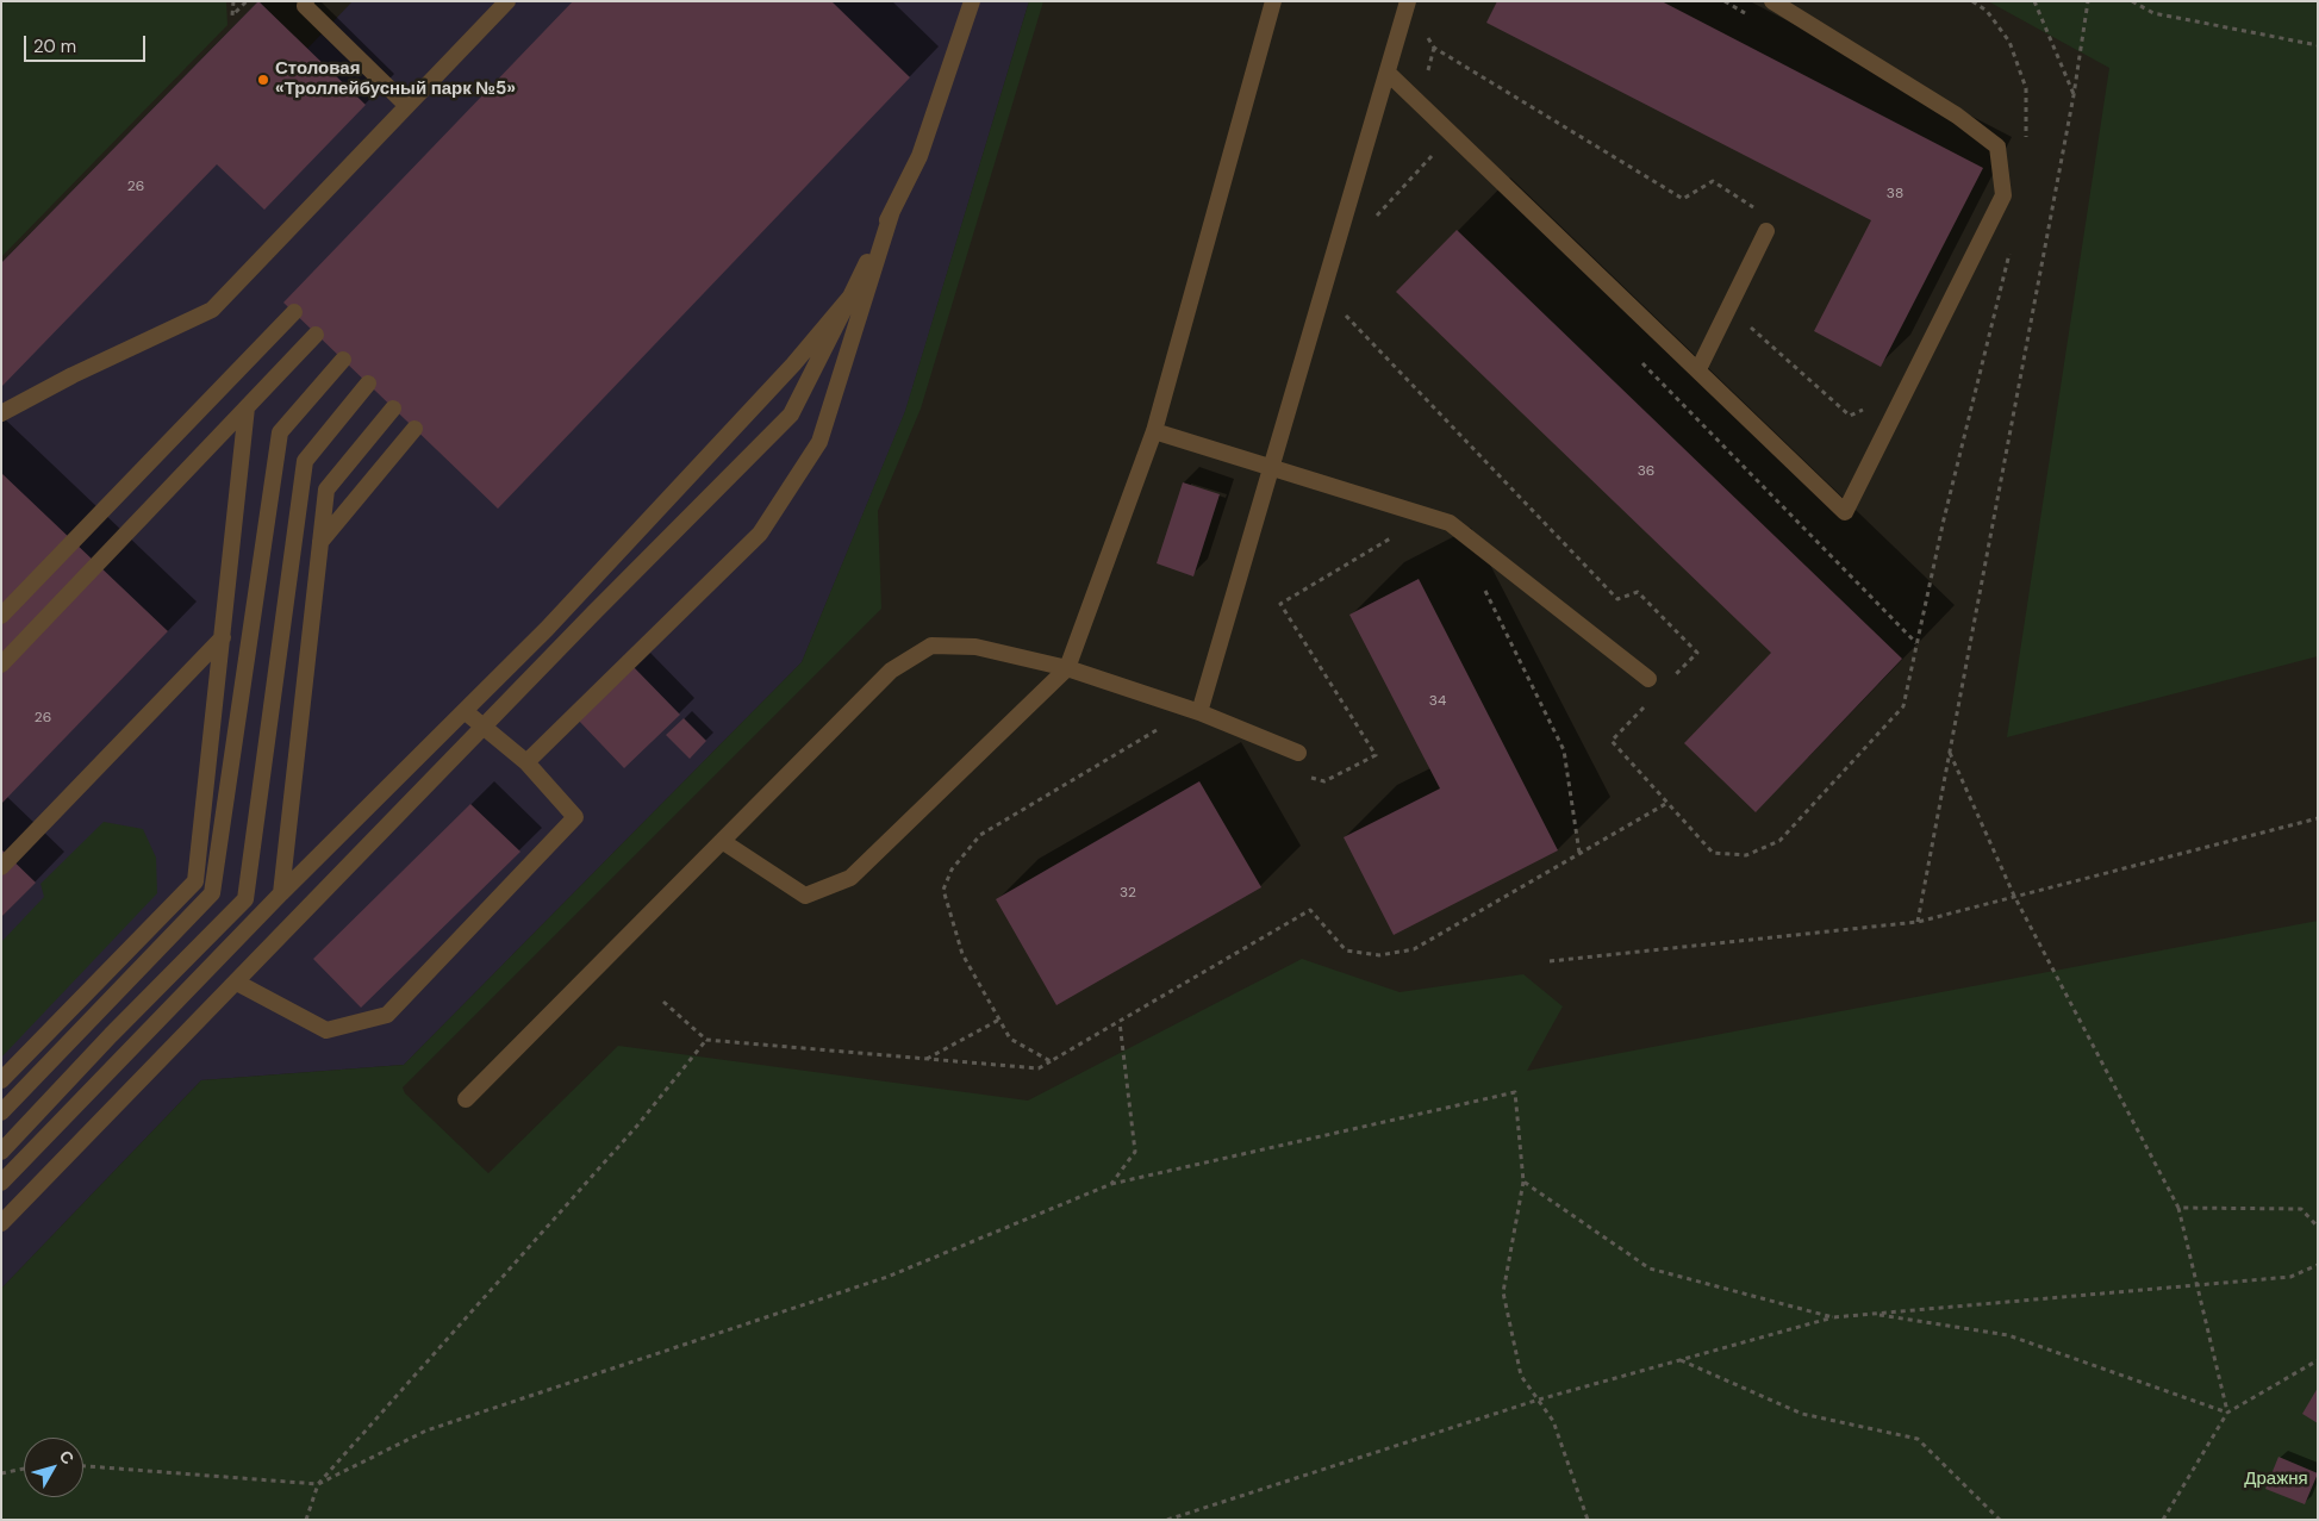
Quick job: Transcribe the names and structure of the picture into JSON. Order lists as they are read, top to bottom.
{
  "parks": ["Дражня"],
  "places": ["Столовая «Троллейбусный парк №5»"],
  "house_numbers": [
    "26",
    "38",
    "36",
    "34",
    "26",
    "32"
  ],
  "scale_bar": "20 m",
  "north": "top right"
}
